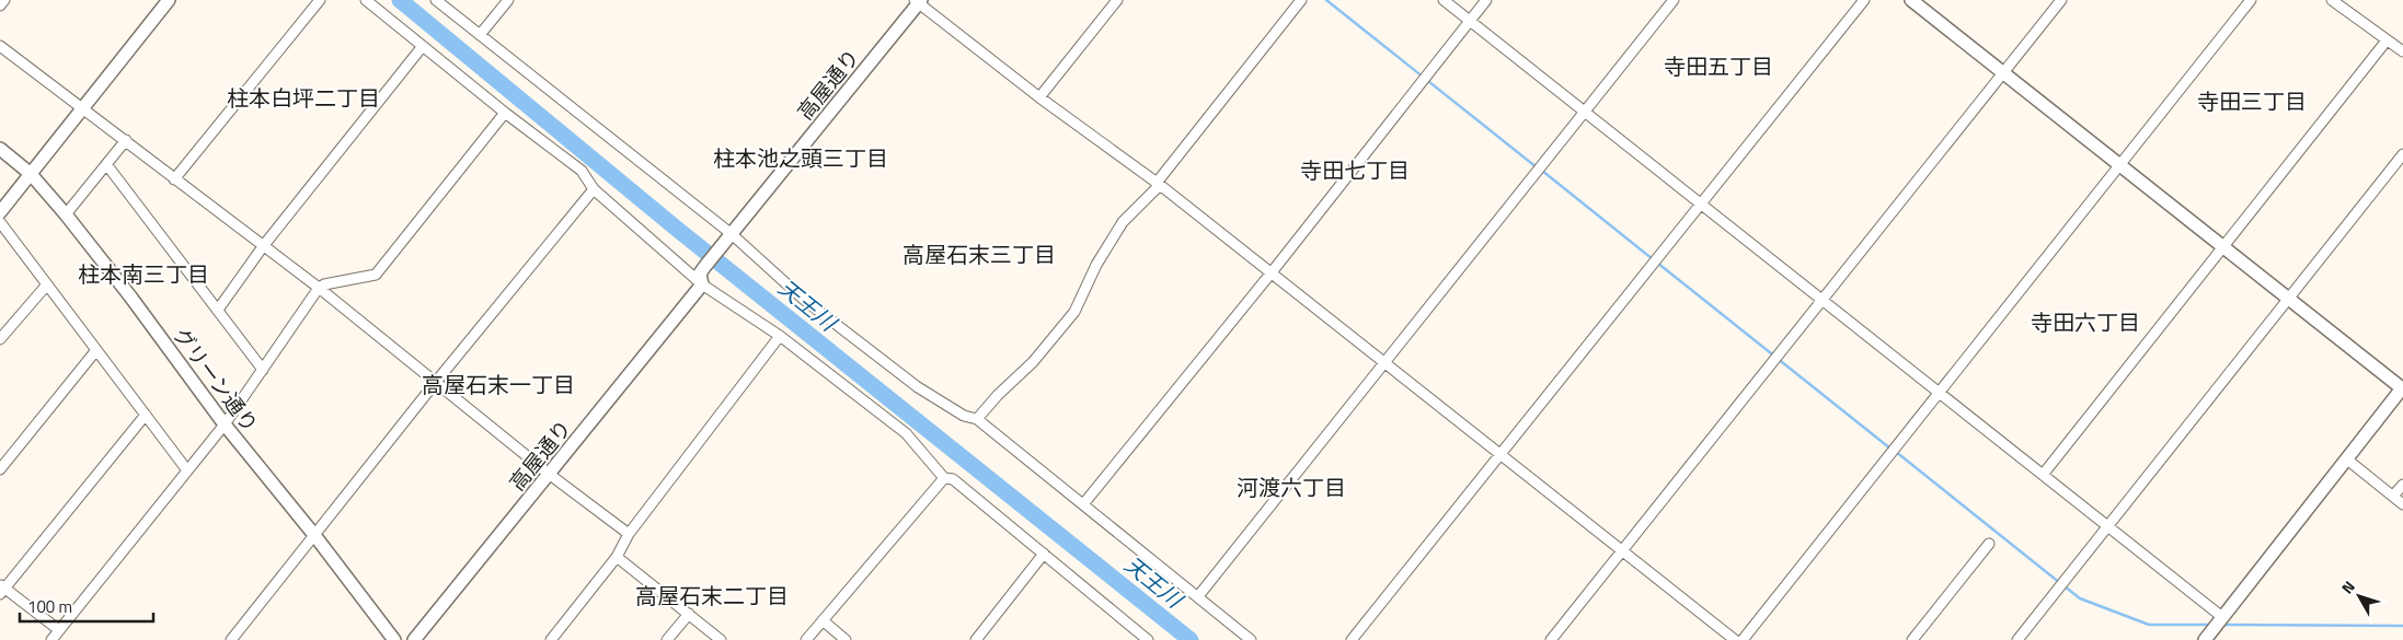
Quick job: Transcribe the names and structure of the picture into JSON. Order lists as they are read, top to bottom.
{
  "streets": {
    "street": ["高屋通り", "グリーン通り"]
  },
  "districts": [
    "寺田五丁目",
    "柱本白坪二丁目",
    "寺田三丁目",
    "柱本池之頭三丁目",
    "寺田七丁目",
    "高屋石末三丁目",
    "柱本南三丁目",
    "寺田六丁目",
    "高屋石末一丁目",
    "河渡六丁目",
    "高屋石末二丁目"
  ],
  "water": ["天王川"],
  "scale_bar": "100 m",
  "north": "top left"
}
